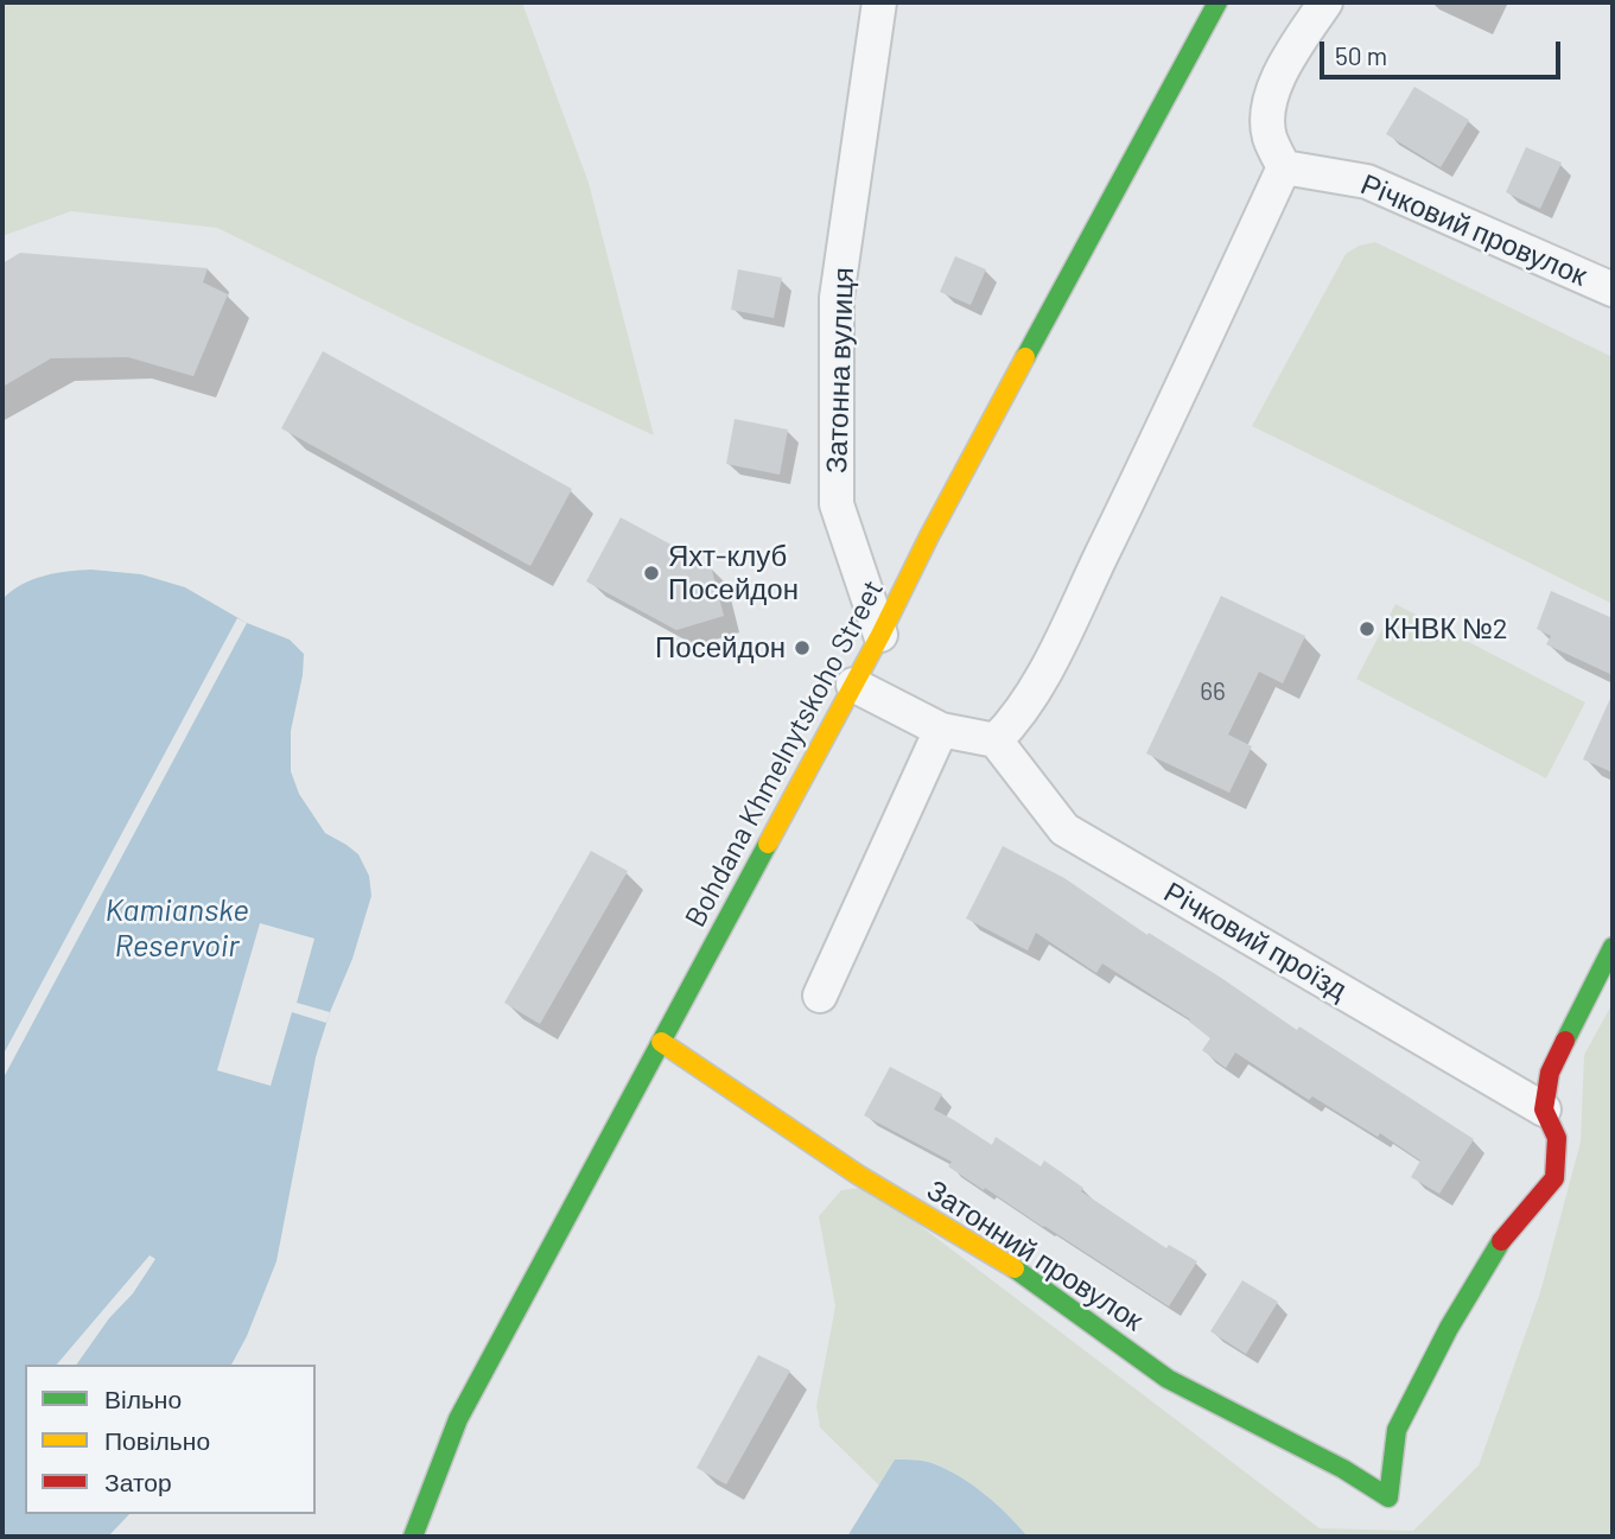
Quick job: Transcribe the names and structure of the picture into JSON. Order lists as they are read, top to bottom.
{
  "streets": {
    "main road": ["Bohdana Khmelnytskoho Street", "Затонний провулок"],
    "street": ["Річковий провулок", "Затонна вулиця", "Річковий проїзд"]
  },
  "crossings": [
    ["Затонна вулиця", "Bohdana Khmelnytskoho Street"],
    ["Bohdana Khmelnytskoho Street", "Затонний провулок"],
    ["Річковий проїзд", "Затонний провулок"]
  ],
  "water": ["Kamianske Reservoir"],
  "places": ["Яхт-клуб Посейдон", "КНВК №2", "Посейдон"],
  "house_numbers": ["66"],
  "legend": ["Вільно", "Повільно", "Затор"],
  "scale_bar": "50 m"
}
